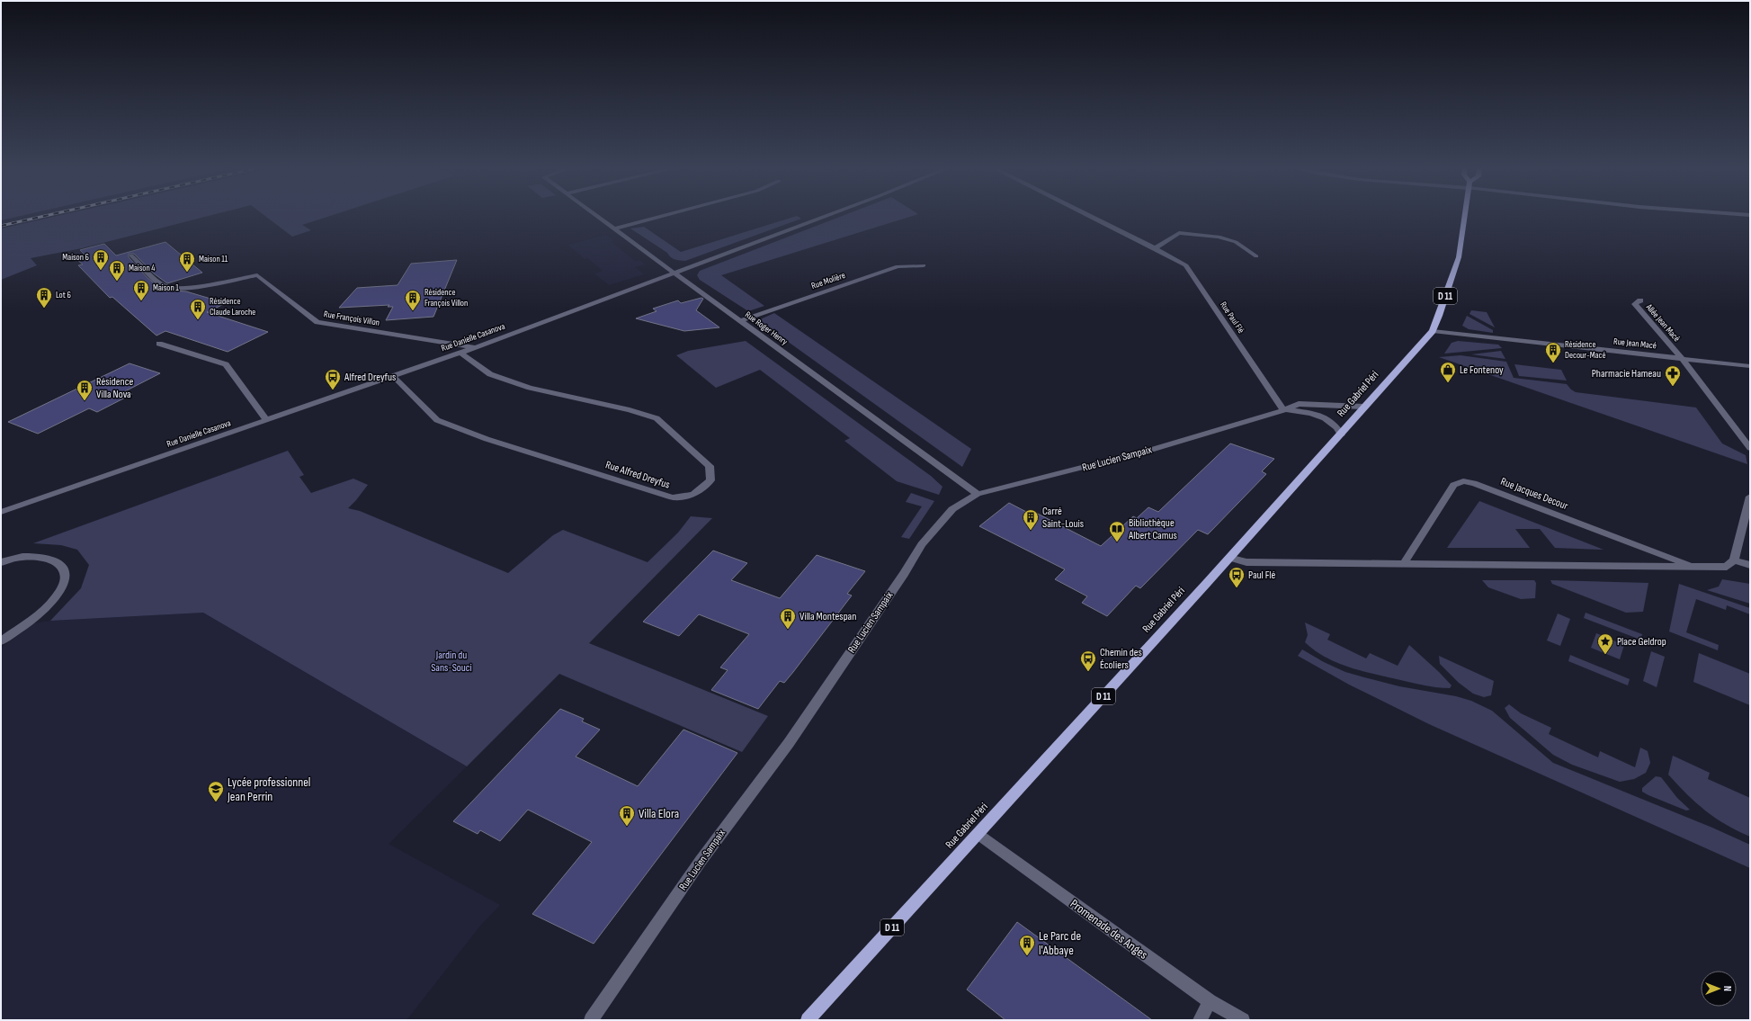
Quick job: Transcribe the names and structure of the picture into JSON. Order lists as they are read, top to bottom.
{
  "streets": {
    "main road": ["D 11", "Rue Gabriel Péri"],
    "street": [
      "Rue Molière",
      "Rue Paul Flé",
      "Rue François Villon",
      "Allée Jean Macé",
      "Rue Roger Henry",
      "Rue Danielle Casanova",
      "Rue Jean Macé",
      "Rue Lucien Sampaix",
      "Rue Alfred Dreyfus",
      "Rue Jacques Decour",
      "Promenade des Anges"
    ]
  },
  "crossings": [
    ["Rue Molière", "Rue Roger Henry"],
    ["Rue Paul Flé", "Rue Lucien Sampaix"],
    ["Rue François Villon", "Rue Danielle Casanova"],
    ["Allée Jean Macé", "Rue Jean Macé"],
    ["Rue Roger Henry", "Rue Danielle Casanova"],
    ["Rue Roger Henry", "Rue Lucien Sampaix"],
    ["Rue Danielle Casanova", "Rue Alfred Dreyfus"],
    ["Rue Jean Macé", "Rue Gabriel Péri"],
    ["Rue Gabriel Péri", "Rue Lucien Sampaix"],
    ["Rue Gabriel Péri", "Rue Jacques Decour"],
    ["Rue Gabriel Péri", "Promenade des Anges"]
  ],
  "parks": ["Jardin du Sans-Souci"],
  "places": {
    "building": [
      "Maison 6",
      "Maison 11",
      "Maison 4",
      "Maison 1",
      "Lot 6",
      "Résidence François Villon",
      "Résidence Claude Laroche",
      "Résidence Decour-Macé",
      "Résidence Villa Nova",
      "Carré Saint-Louis",
      "Villa Montespan",
      "Villa Elora",
      "Le Parc de l'Abbaye"
    ],
    "shop": ["Le Fontenoy"],
    "pharmacy": ["Pharmacie Hameau"],
    "bus stop": ["Alfred Dreyfus", "Paul Flé", "Chemin des Écoliers"],
    "library": ["Bibliothèque Albert Camus"],
    "place": ["Place Geldrop"],
    "school or university": ["Lycée professionnel Jean Perrin"]
  },
  "north": "right"
}
